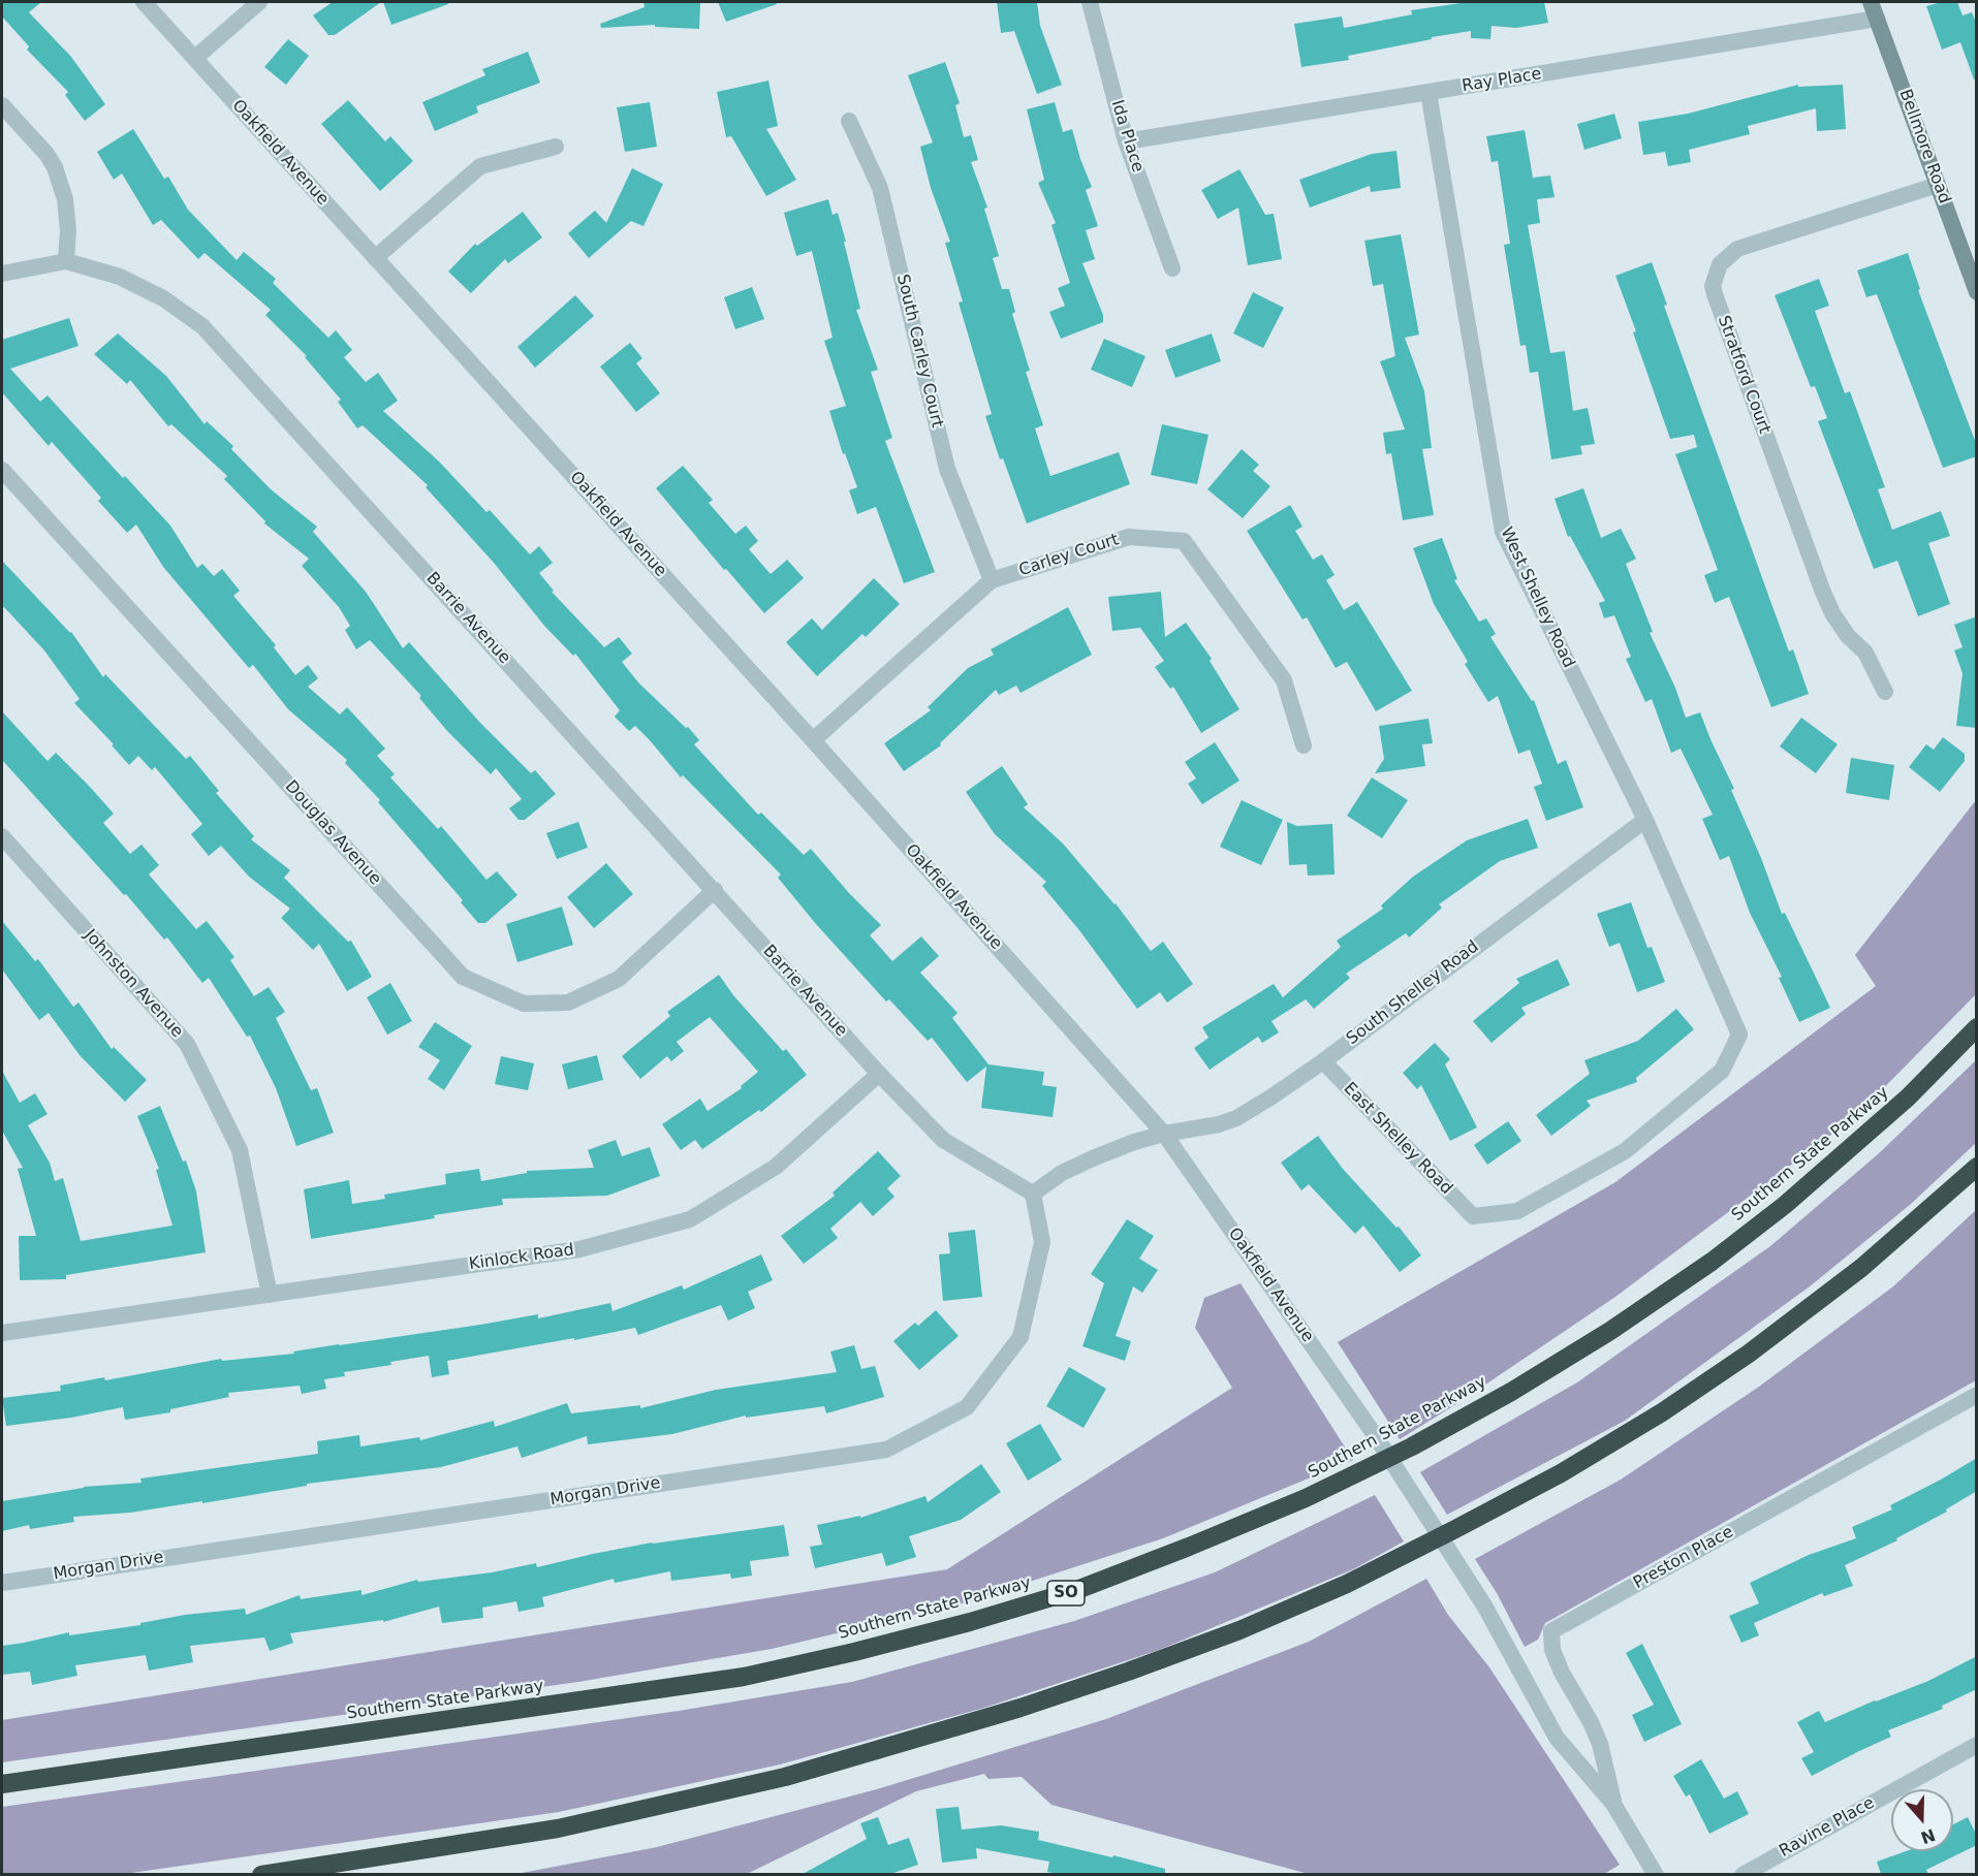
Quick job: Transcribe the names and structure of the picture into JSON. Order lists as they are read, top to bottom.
{
  "streets": {
    "highway": ["Southern State Parkway", "SO"],
    "main road": ["Bellmore Road"],
    "street": [
      "Ray Place",
      "Ida Place",
      "Oakfield Avenue",
      "South Carley Court",
      "Stratford Court",
      "Carley Court",
      "West Shelley Road",
      "Barrie Avenue",
      "Douglas Avenue",
      "Johnston Avenue",
      "South Shelley Road",
      "East Shelley Road",
      "Kinlock Road",
      "Morgan Drive",
      "Preston Place",
      "Ravine Place"
    ]
  },
  "crossings": [
    ["Ray Place", "Ida Place"],
    ["Ray Place", "Bellmore Road"],
    ["Ray Place", "West Shelley Road"],
    ["Bellmore Road", "Stratford Court"],
    ["Oakfield Avenue", "Carley Court"],
    ["Oakfield Avenue", "South Shelley Road"],
    ["Oakfield Avenue", "Preston Place"],
    ["South Carley Court", "Carley Court"],
    ["West Shelley Road", "South Shelley Road"],
    ["West Shelley Road", "East Shelley Road"],
    ["Barrie Avenue", "Douglas Avenue"],
    ["Barrie Avenue", "Kinlock Road"],
    ["Johnston Avenue", "Kinlock Road"],
    ["South Shelley Road", "East Shelley Road"]
  ],
  "north": "bottom"
}
